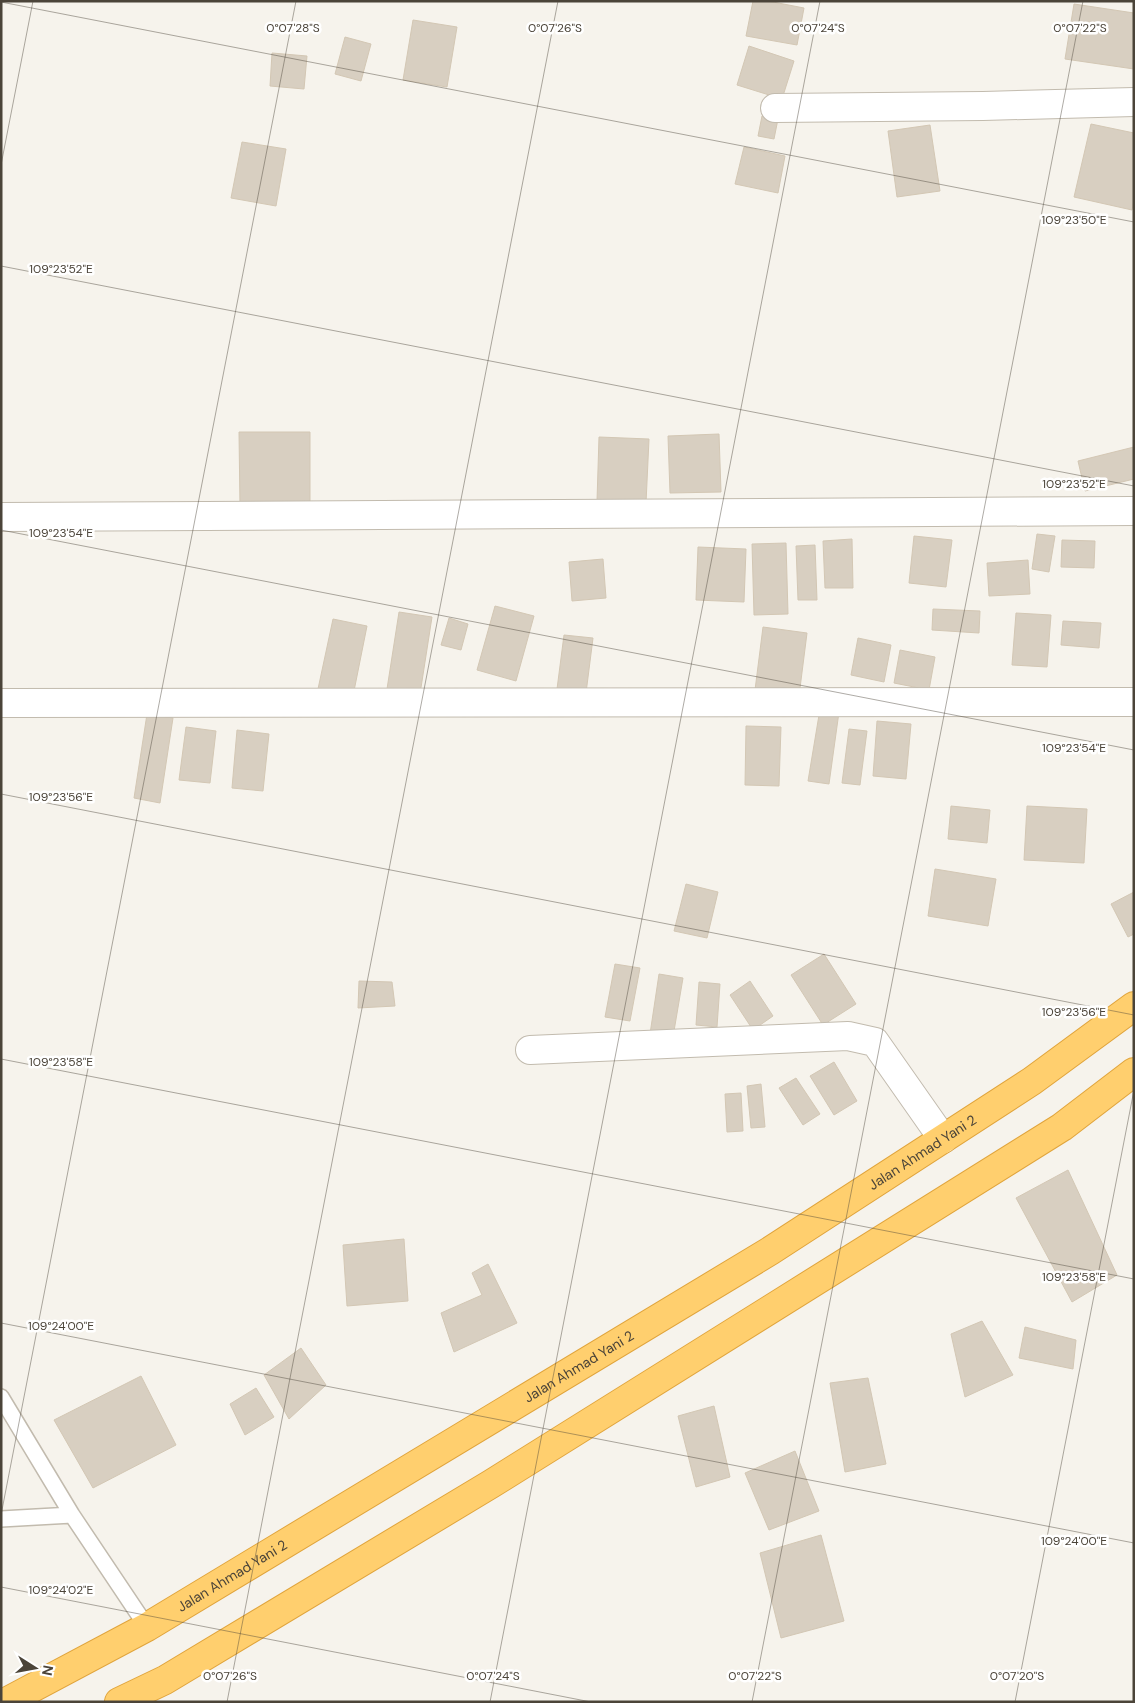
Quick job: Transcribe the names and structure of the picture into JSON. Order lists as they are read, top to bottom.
{
  "streets": {
    "highway": ["Jalan Ahmad Yani 2"]
  },
  "north": "right",
  "coordinates": [
    "0°07'28\"S",
    "0°07'26\"S",
    "0°07'24\"S",
    "0°07'22\"S",
    "109°23'50\"E",
    "109°23'52\"E",
    "109°23'54\"E",
    "109°23'56\"E",
    "109°23'58\"E",
    "109°24'00\"E",
    "109°24'02\"E",
    "0°07'20\"S"
  ]
}
